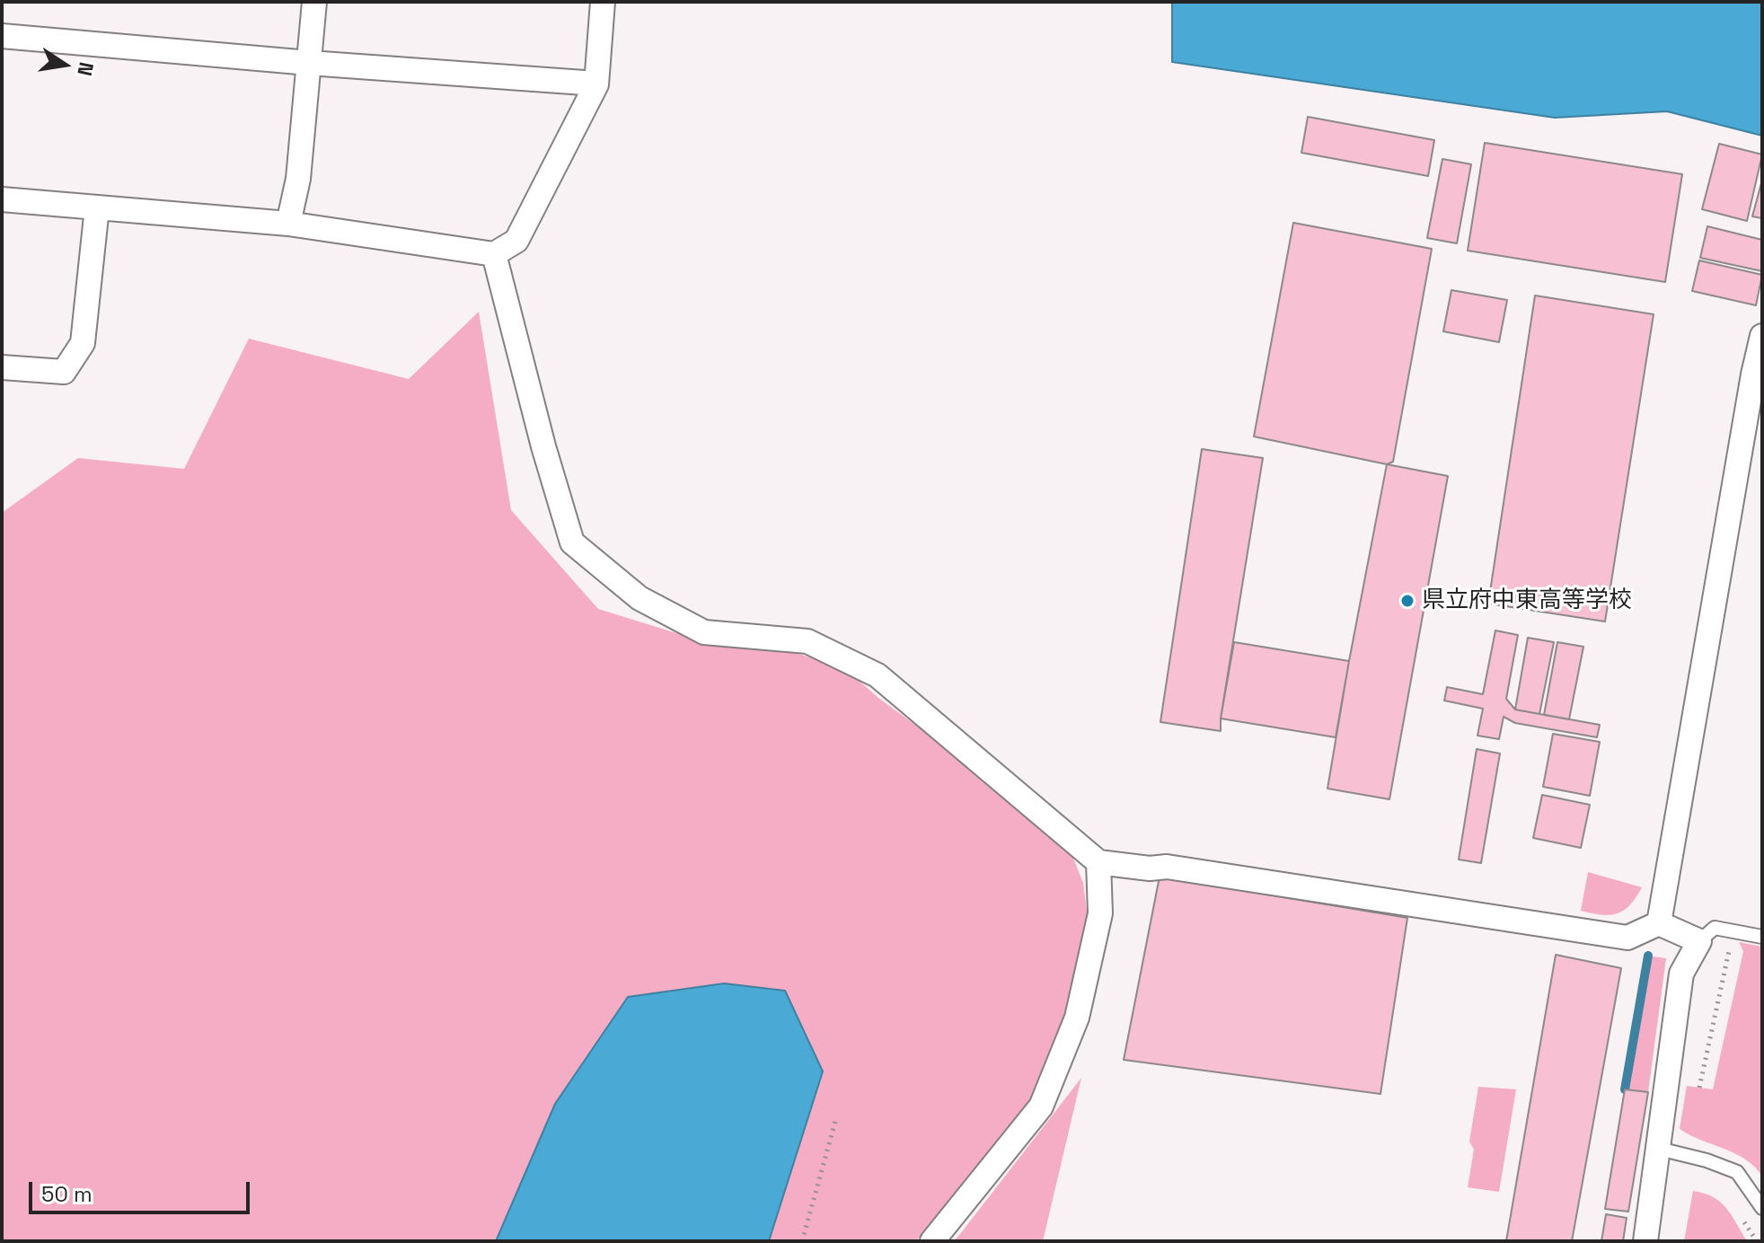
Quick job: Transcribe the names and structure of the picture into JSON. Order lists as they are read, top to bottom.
{
  "places": ["県立府中東高等学校"],
  "scale_bar": "50 m",
  "north": "right"
}
